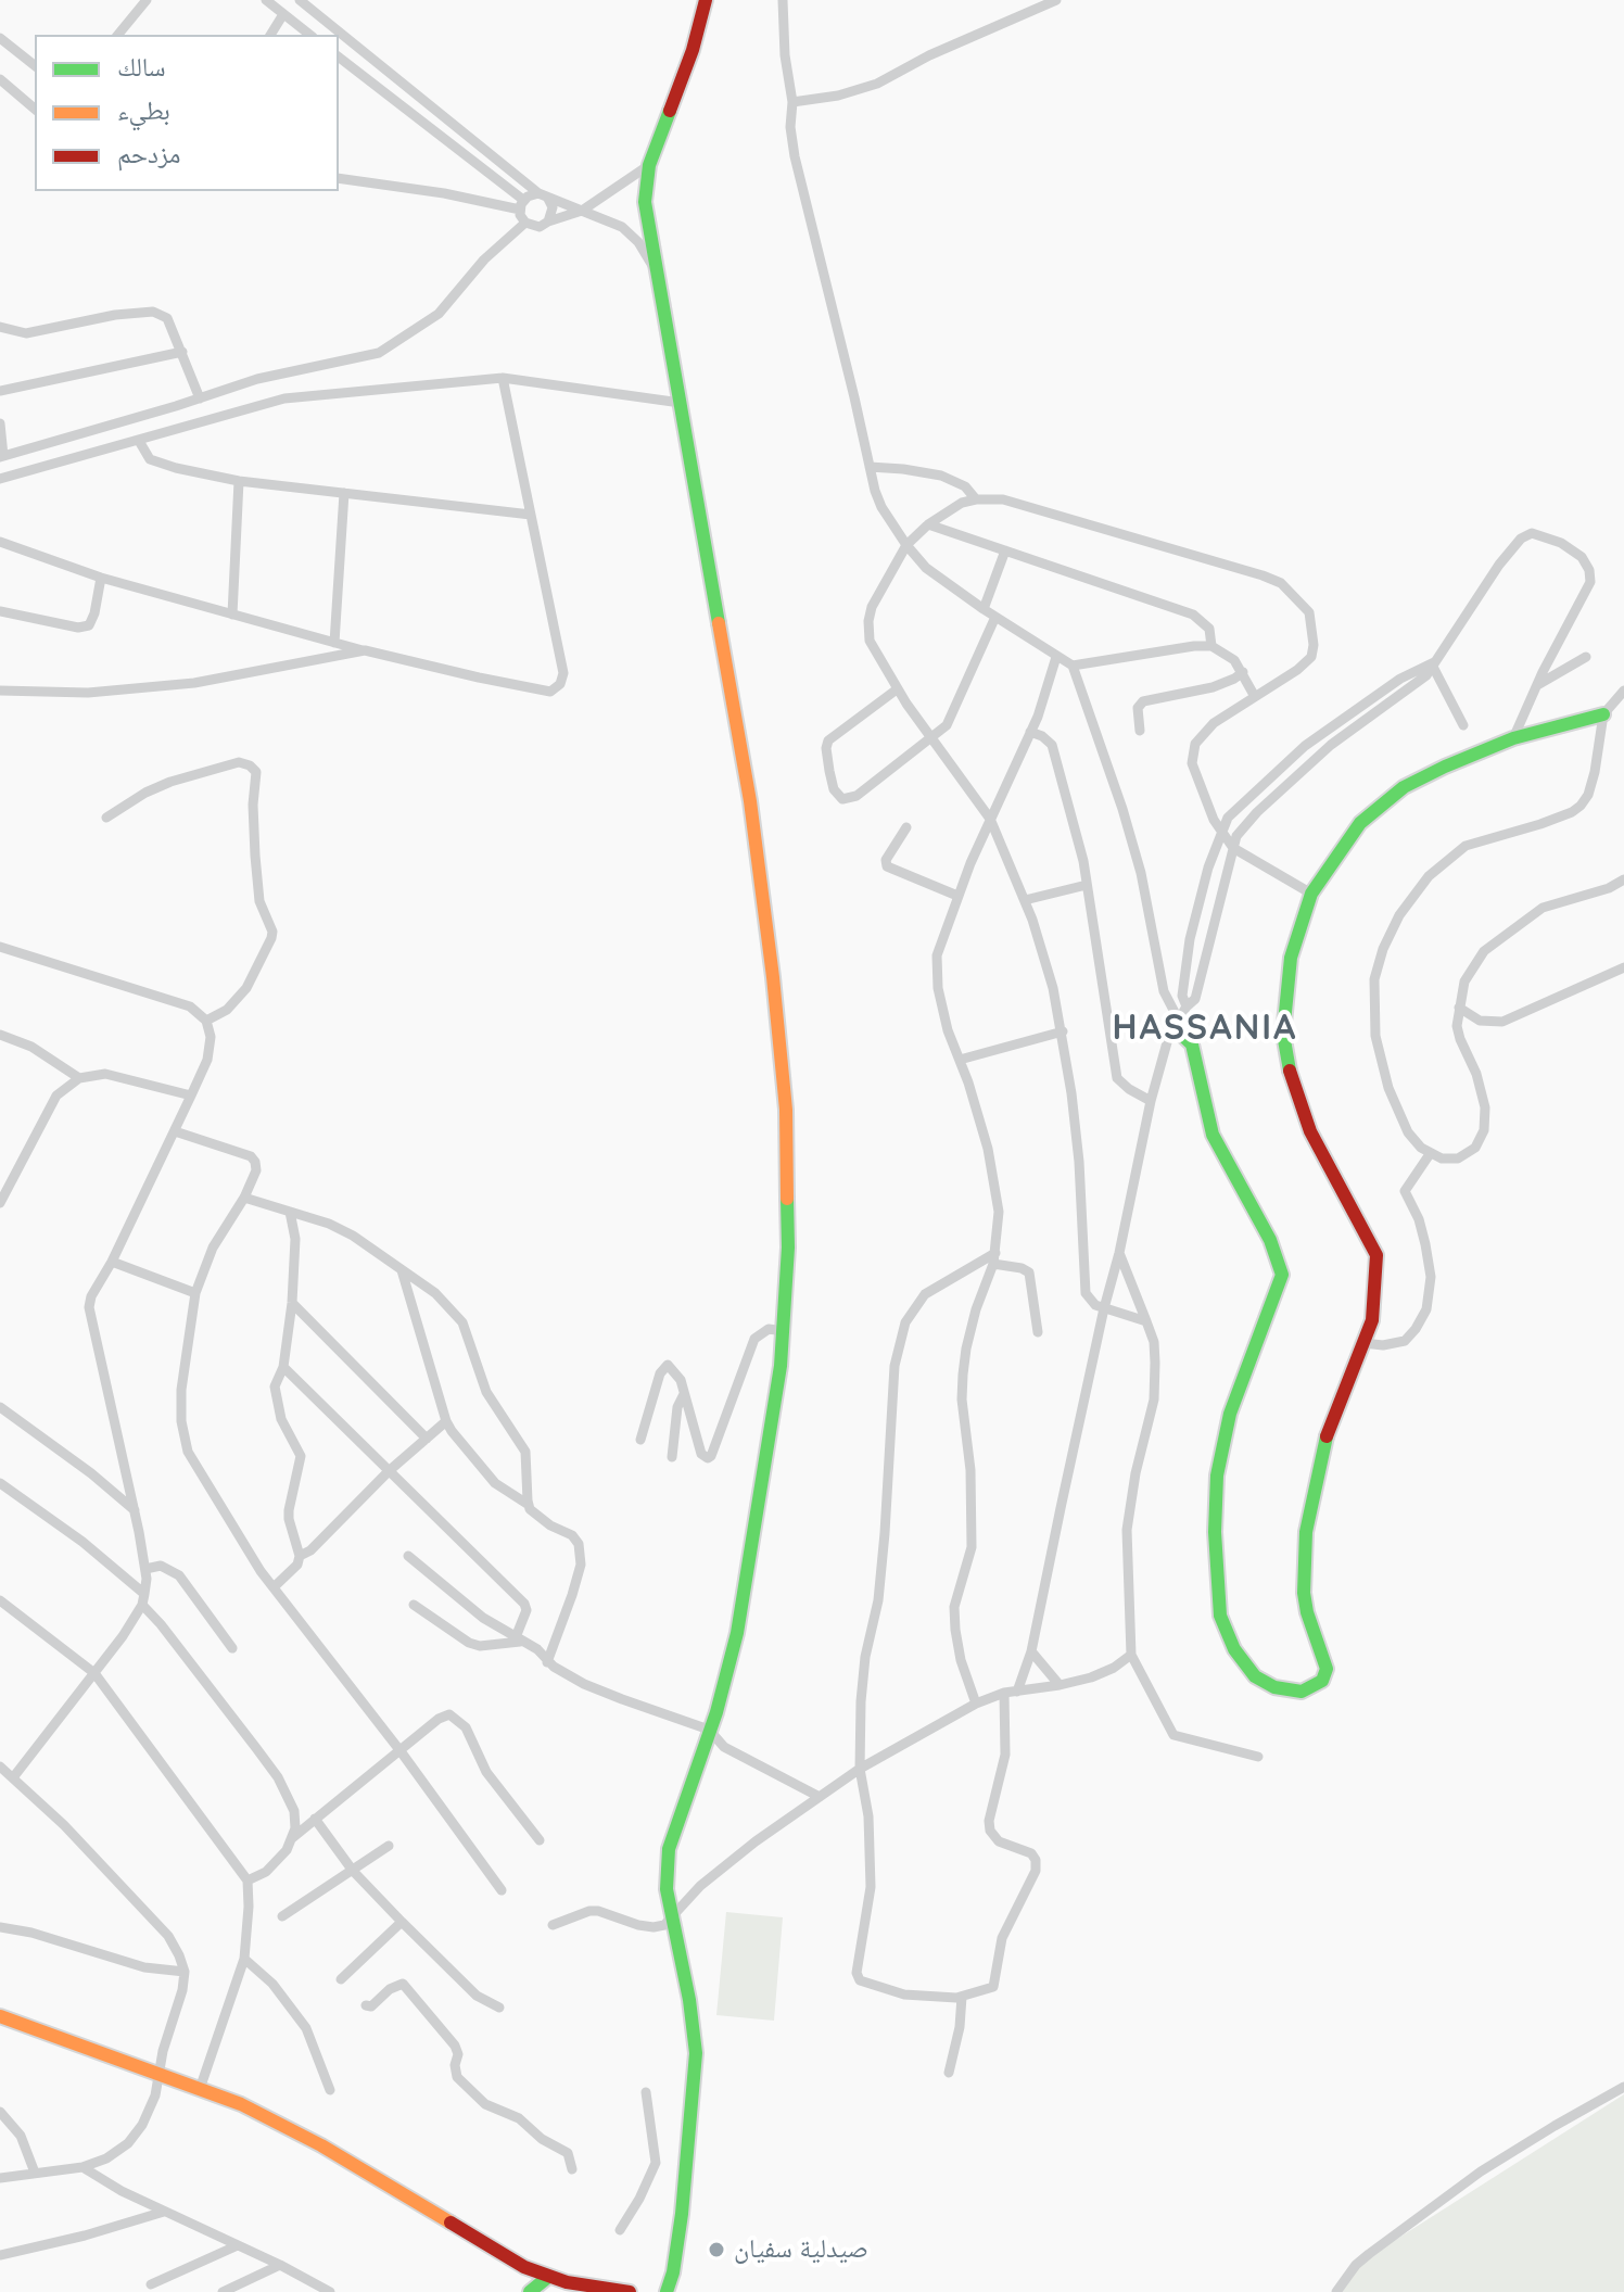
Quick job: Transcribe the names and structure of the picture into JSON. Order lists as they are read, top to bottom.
{
  "districts": ["HASSANIA"],
  "places": ["صيدلية سفيان"],
  "legend": ["سالك", "بطيء", "مزدحم"]
}
